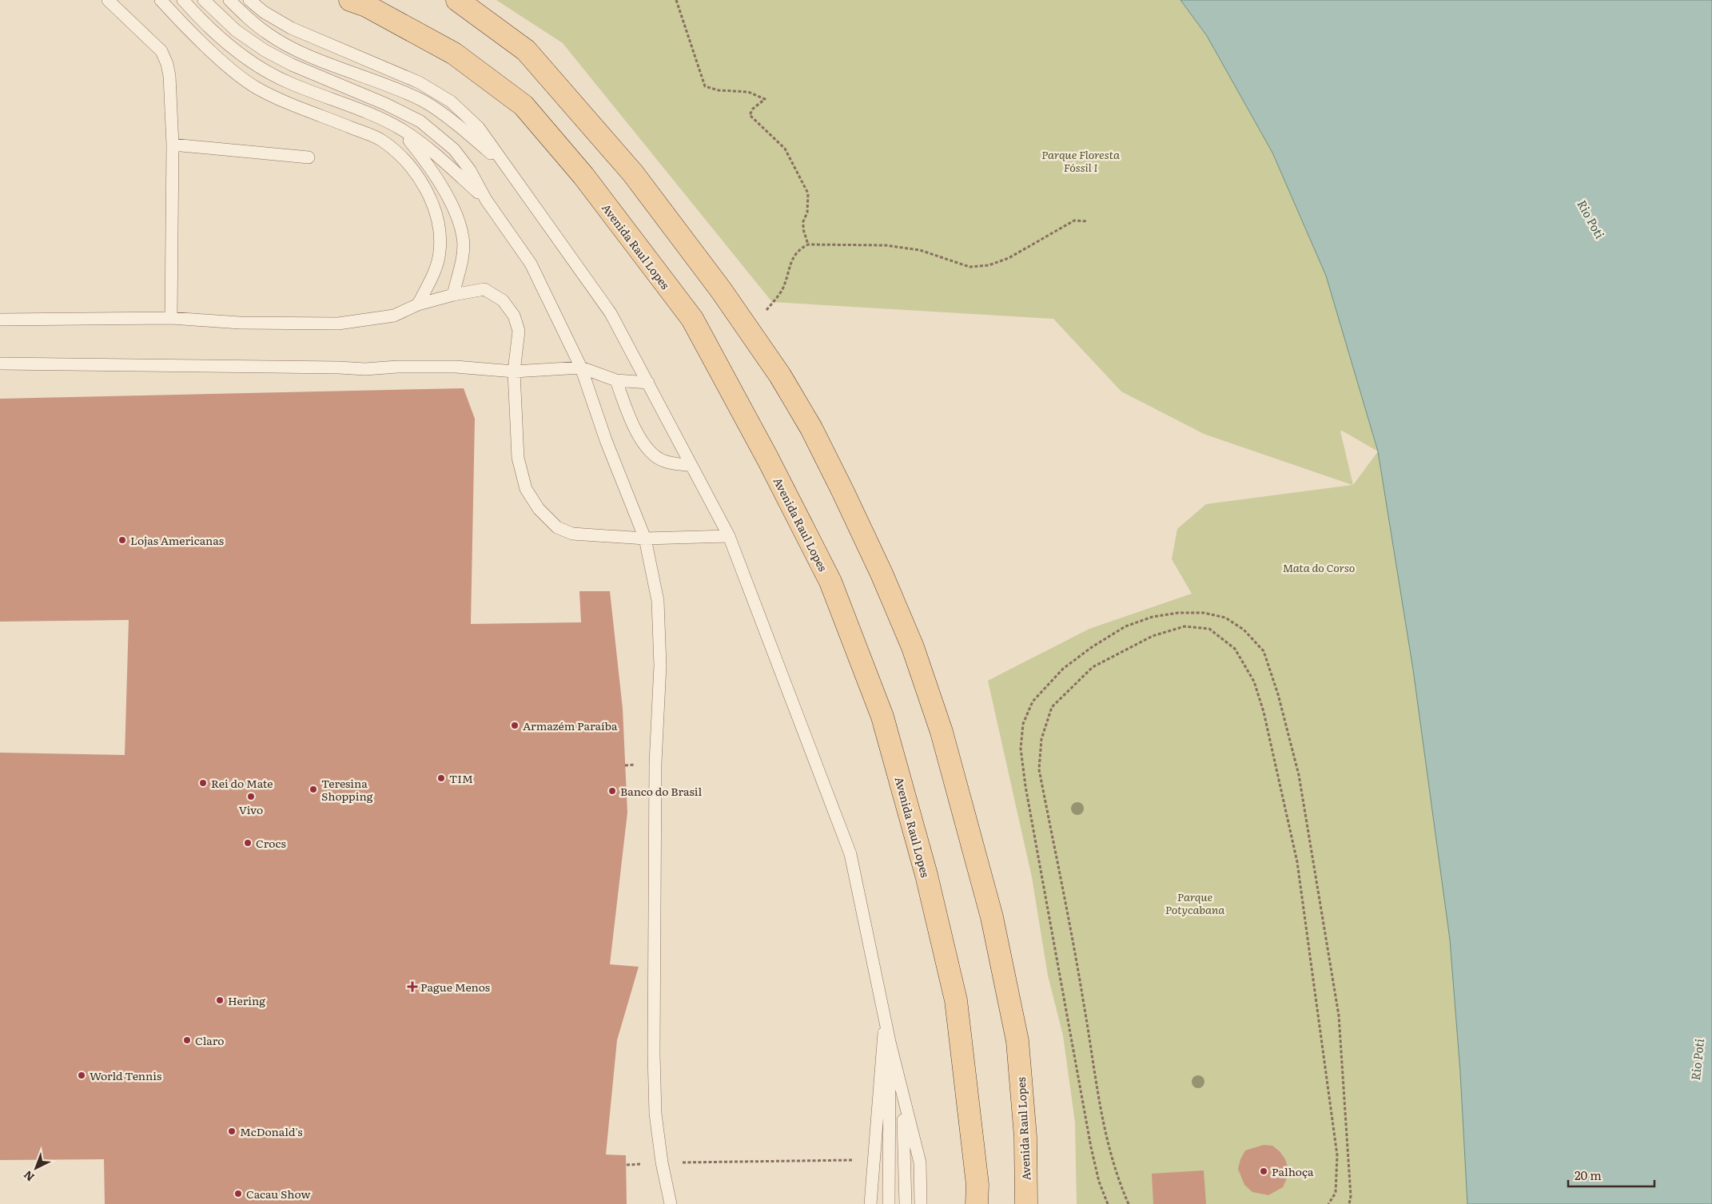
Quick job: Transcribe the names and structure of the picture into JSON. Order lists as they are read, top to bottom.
{
  "streets": {
    "main road": ["Avenida Raul Lopes"]
  },
  "water": ["Rio Poti"],
  "parks": ["Parque Floresta Fóssil I", "Mata do Corso", "Parque Potycabana"],
  "places": {
    "other": [
      "Lojas Americanas",
      "Armazém Paraíba",
      "TIM",
      "Rei do Mate",
      "Teresina Shopping",
      "Banco do Brasil",
      "Vivo",
      "Crocs",
      "Hering",
      "Claro",
      "World Tennis",
      "McDonald's",
      "Palhoça",
      "Cacau Show"
    ],
    "health": ["Pague Menos"]
  },
  "scale_bar": "20 m",
  "north": "bottom left"
}
